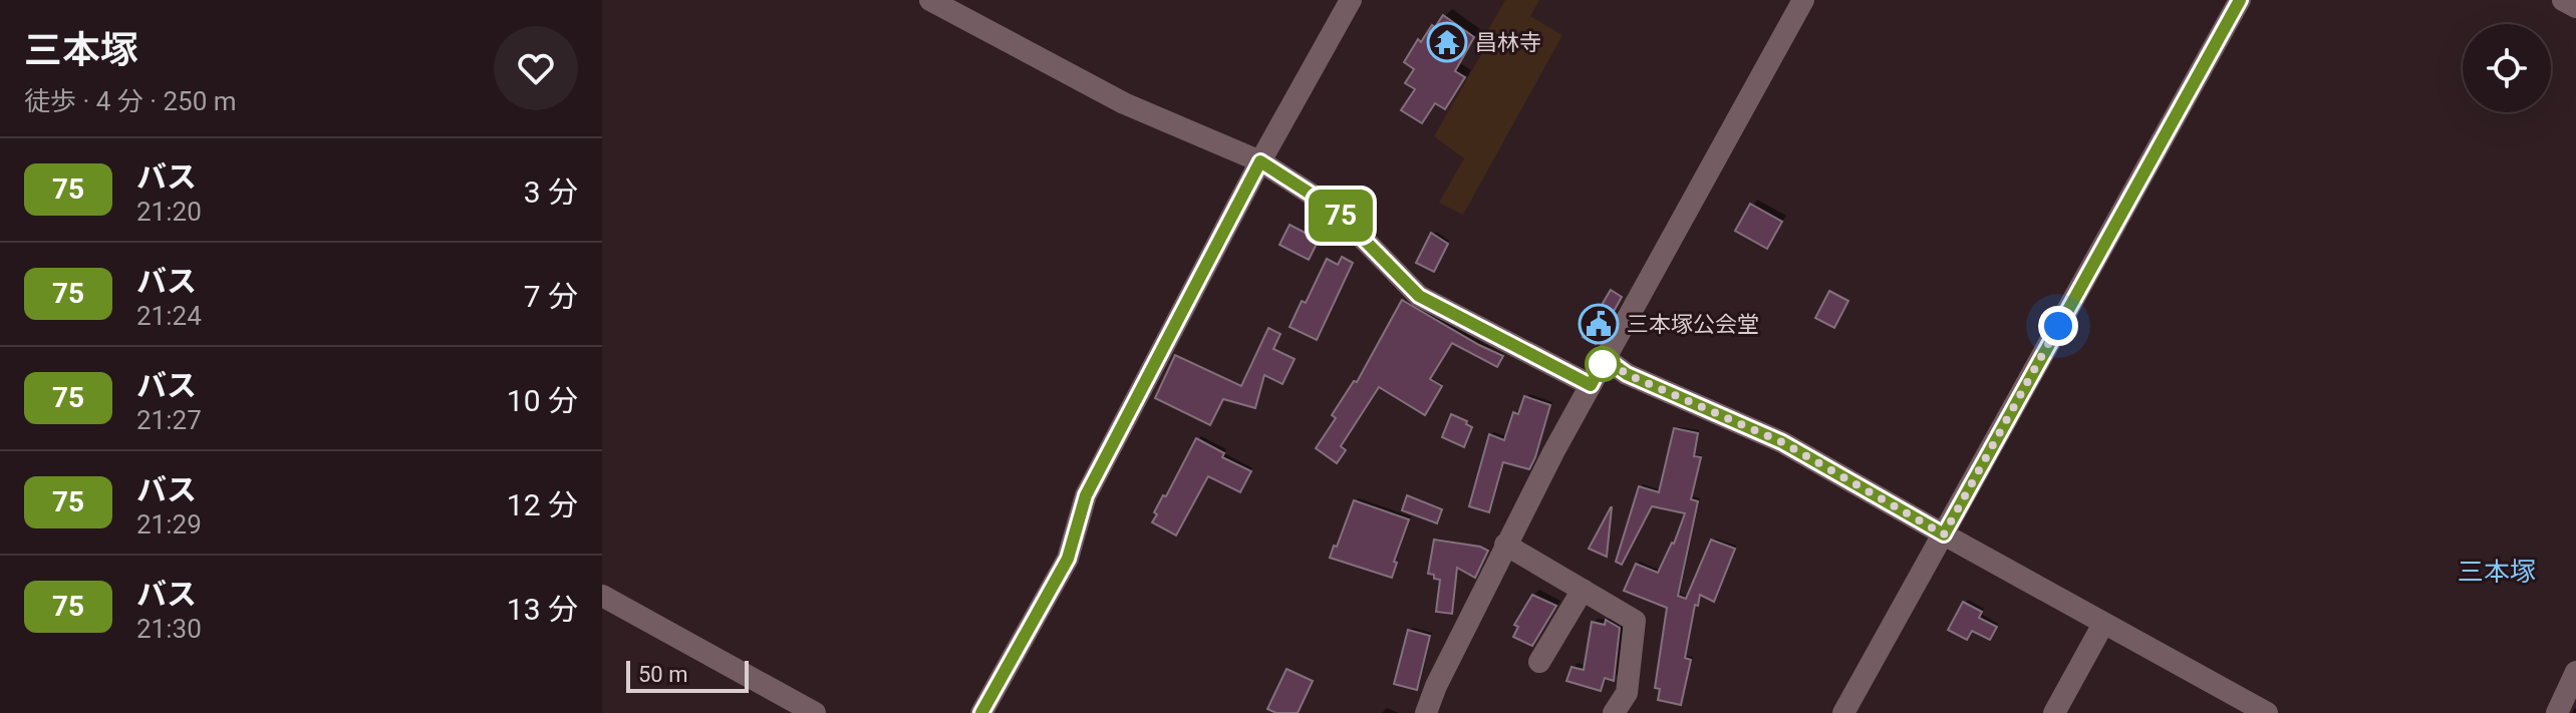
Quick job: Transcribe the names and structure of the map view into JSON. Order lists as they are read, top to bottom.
{
  "districts": ["三本塚"],
  "places": {
    "temple": ["昌林寺"],
    "public building": ["三本塚公会堂"]
  },
  "lines": ["bus line 75"],
  "scale_bar": "50 m",
  "page": {
    "heading": ["三本塚", "徒歩 · 4 分 · 250 m"],
    "on_map": "75",
    "list": [
      {
        "mark": "75",
        "name": "バス",
        "note": "21:20",
        "value": "3 分"
      },
      {
        "mark": "75",
        "name": "バス",
        "note": "21:24",
        "value": "7 分"
      },
      {
        "mark": "75",
        "name": "バス",
        "note": "21:27",
        "value": "10 分"
      },
      {
        "mark": "75",
        "name": "バス",
        "note": "21:29",
        "value": "12 分"
      },
      {
        "mark": "75",
        "name": "バス",
        "note": "21:30",
        "value": "13 分"
      }
    ],
    "scale": "50 m"
  }
}
